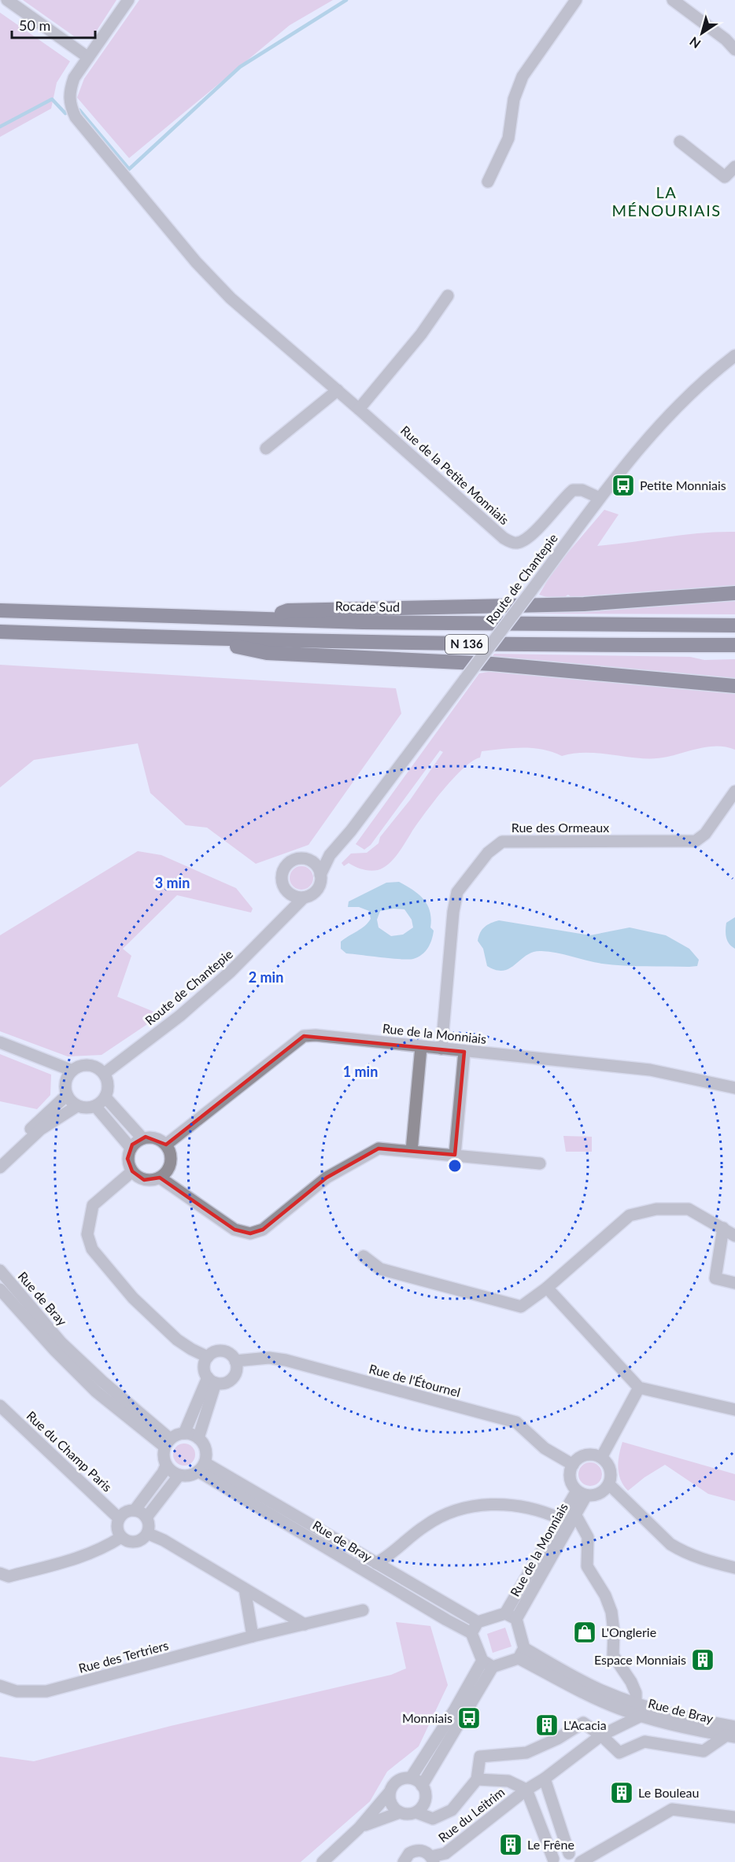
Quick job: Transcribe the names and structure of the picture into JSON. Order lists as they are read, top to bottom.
{
  "streets": {
    "highway": ["Rocade Sud", "N 136"],
    "street": [
      "Rue de la Petite Monniais",
      "Route de Chantepie",
      "Rue des Ormeaux",
      "Rue de la Monniais",
      "Rue de Bray",
      "Rue de l'Étournel",
      "Rue du Champ Paris",
      "Rue des Tertriers",
      "Rue du Leitrim"
    ]
  },
  "crossings": [
    ["Rue de la Petite Monniais", "Route de Chantepie"],
    ["Rue des Ormeaux", "Rue de la Monniais"],
    ["Rue de la Monniais", "Rue de Bray"],
    ["Rue de la Monniais", "Rue de l'Étournel"],
    ["Rue de Bray", "Rue du Leitrim"]
  ],
  "districts": ["LA MÉNOURIAIS"],
  "places": {
    "bus stop": ["Petite Monniais", "Monniais"],
    "shop": ["L'Onglerie"],
    "building": [
      "Espace Monniais",
      "L'Acacia",
      "Le Bouleau",
      "Le Frêne"
    ]
  },
  "scale_bar": "50 m",
  "north": "bottom left",
  "rings": ["3 min", "2 min", "1 min"]
}
